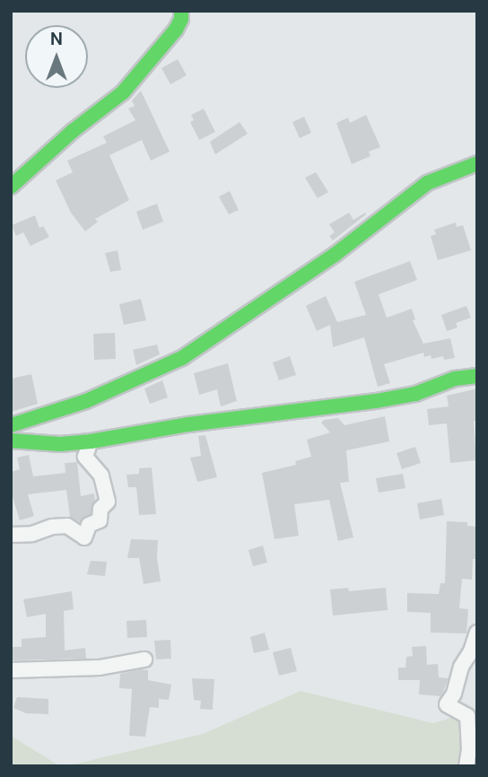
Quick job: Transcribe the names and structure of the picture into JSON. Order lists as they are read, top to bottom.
{
  "north": "top"
}
